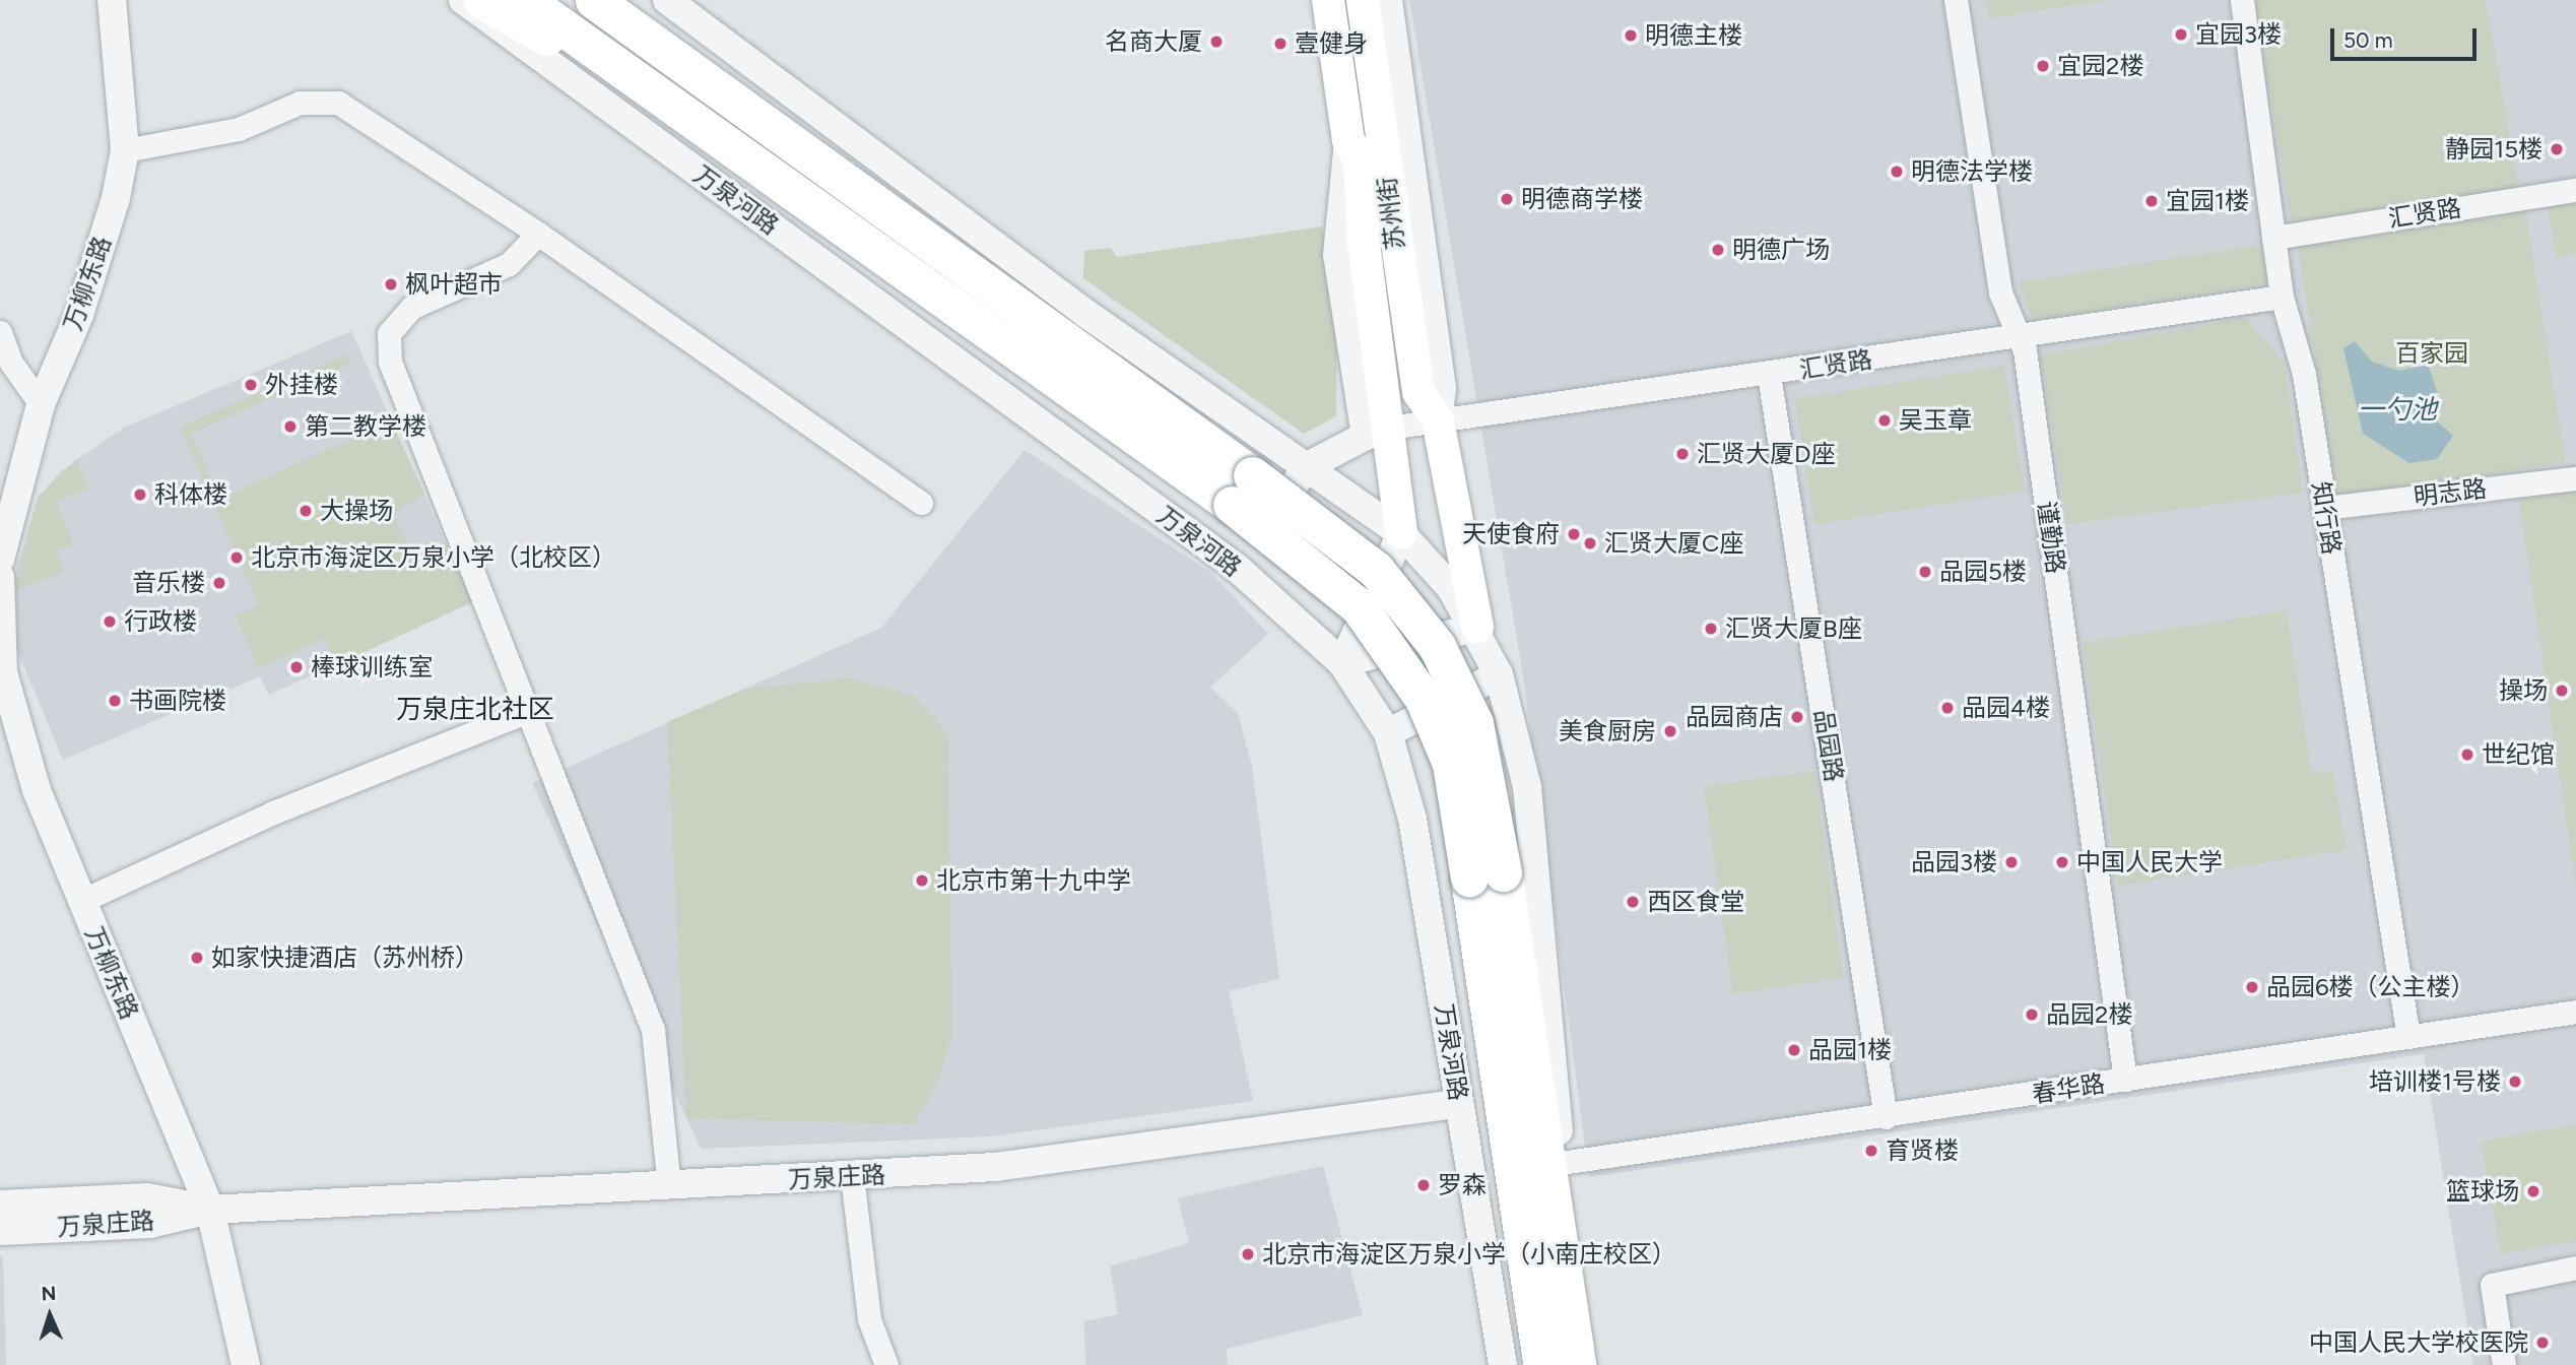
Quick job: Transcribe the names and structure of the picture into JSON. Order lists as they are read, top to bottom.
{
  "streets": {
    "highway": ["万泉河路"],
    "main road": ["苏州街"],
    "street": [
      "汇贤路",
      "万柳东路",
      "明志路",
      "知行路",
      "谨勤路",
      "品园路",
      "春华路",
      "万泉庄路"
    ]
  },
  "crossings": [
    ["万泉河路", "万泉庄路"],
    ["苏州街", "汇贤路"],
    ["汇贤路", "知行路"],
    ["汇贤路", "谨勤路"],
    ["汇贤路", "品园路"],
    ["万柳东路", "万泉庄路"],
    ["明志路", "知行路"],
    ["知行路", "春华路"],
    ["谨勤路", "春华路"],
    ["品园路", "春华路"]
  ],
  "districts": ["万泉庄北社区"],
  "water": ["一勺池"],
  "parks": ["百家园"],
  "places": [
    "宜园3楼",
    "明德主楼",
    "名商大厦",
    "壹健身",
    "宜园2楼",
    "静园15楼",
    "明德法学楼",
    "明德商学楼",
    "宜园1楼",
    "明德广场",
    "枫叶超市",
    "外挂楼",
    "吴玉章",
    "第二教学楼",
    "汇贤大厦D座",
    "科体楼",
    "大操场",
    "天使食府",
    "汇贤大厦C座",
    "北京市海淀区万泉小学（北校区）",
    "品园5楼",
    "音乐楼",
    "行政楼",
    "汇贤大厦B座",
    "棒球训练室",
    "操场",
    "书画院楼",
    "品园4楼",
    "品园商店",
    "美食厨房",
    "世纪馆",
    "品园3楼",
    "中国人民大学",
    "北京市第十九中学",
    "西区食堂",
    "如家快捷酒店（苏州桥）",
    "品园6楼（公主楼）",
    "品园2楼",
    "品园1楼",
    "培训楼1号楼",
    "育贤楼",
    "罗森",
    "篮球场",
    "北京市海淀区万泉小学（小南庄校区）",
    "中国人民大学校医院"
  ],
  "scale_bar": "50 m",
  "north": "top"
}
